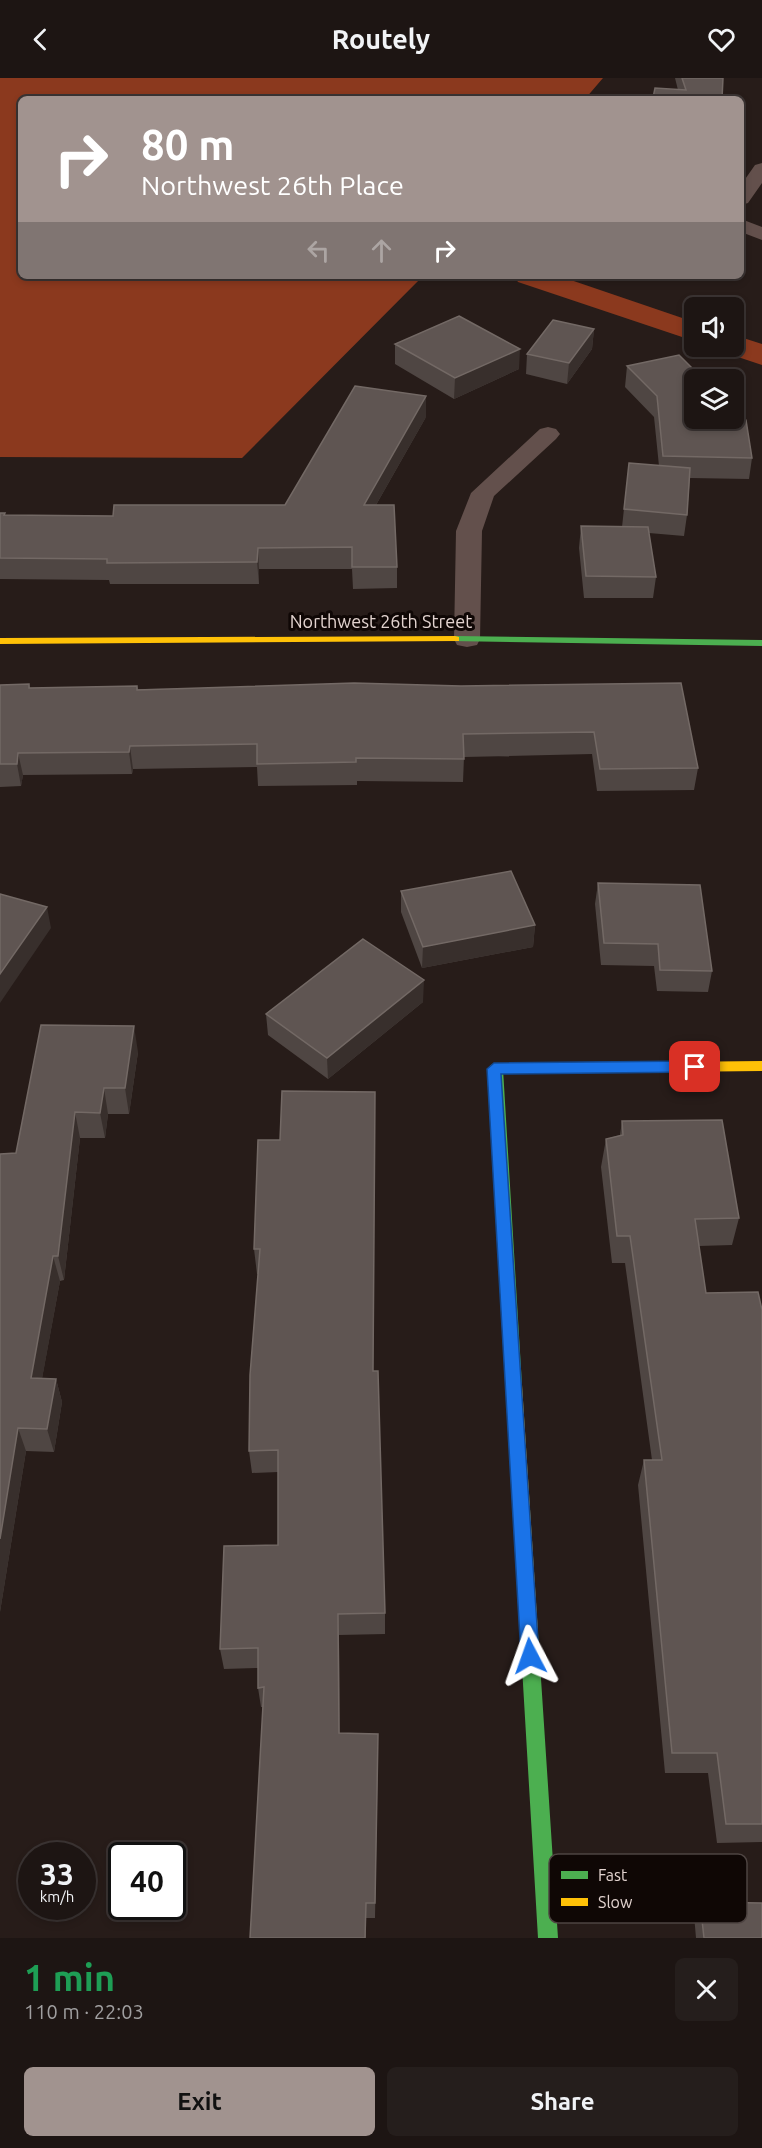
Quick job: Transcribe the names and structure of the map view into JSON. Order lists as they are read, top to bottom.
{
  "streets": {
    "street": ["Northwest 26th Street"]
  },
  "legend": ["Fast", "Slow"],
  "page": {
    "header": "Routely",
    "turn": ["80 m", "Northwest 26th Place"],
    "speed": "33 km/h",
    "limit": "40",
    "heading": ["1 min", "110 m · 22:03"],
    "buttons": ["Exit", "Share"]
  }
}
